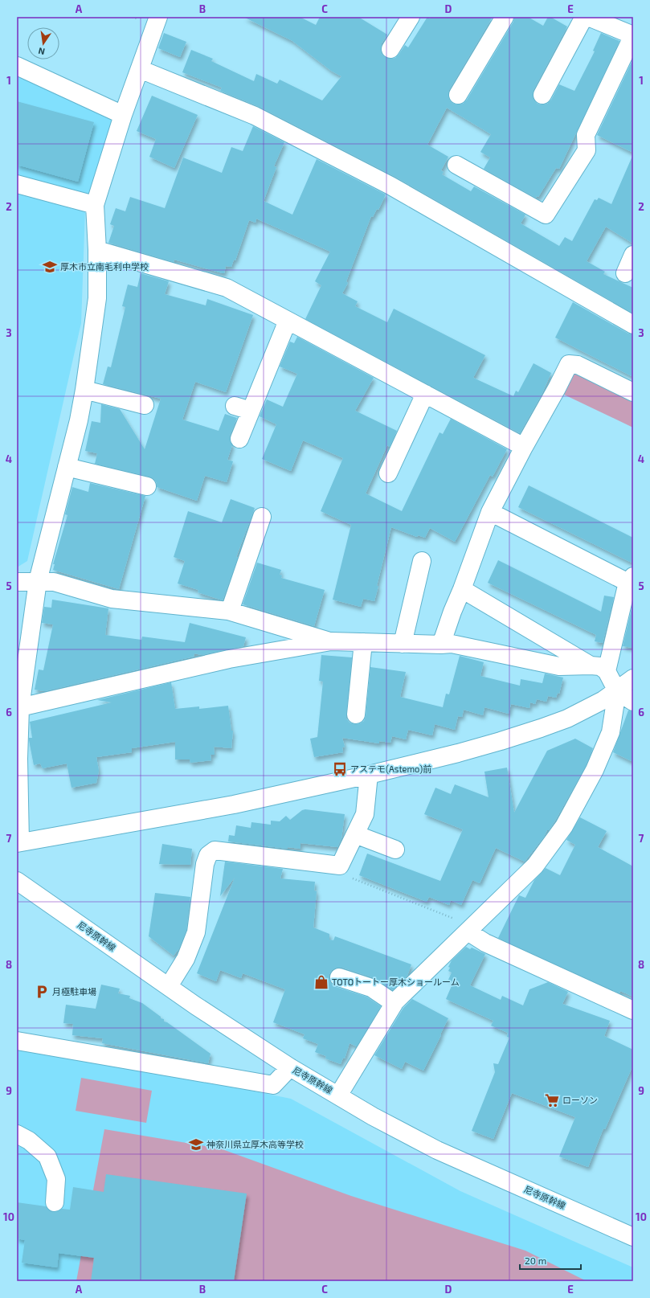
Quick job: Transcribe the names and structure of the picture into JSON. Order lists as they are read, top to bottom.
{
  "streets": {
    "street": ["尼寺原幹線"]
  },
  "places": {
    "school or university": ["厚木市立南毛利中学校", "神奈川県立厚木高等学校"],
    "bus stop": ["アステモ(Astemo)前"],
    "shop": ["TOTOトートー厚木ショールーム"],
    "parking": ["月極駐車場"],
    "supermarket": ["ローソン"]
  },
  "scale_bar": "20 m",
  "north": "bottom",
  "grid": {
    "columns": [
      "A",
      "B",
      "C",
      "D",
      "E"
    ],
    "rows": [
      "1",
      "2",
      "3",
      "4",
      "5",
      "6",
      "7",
      "8",
      "9",
      "10"
    ]
  }
}
